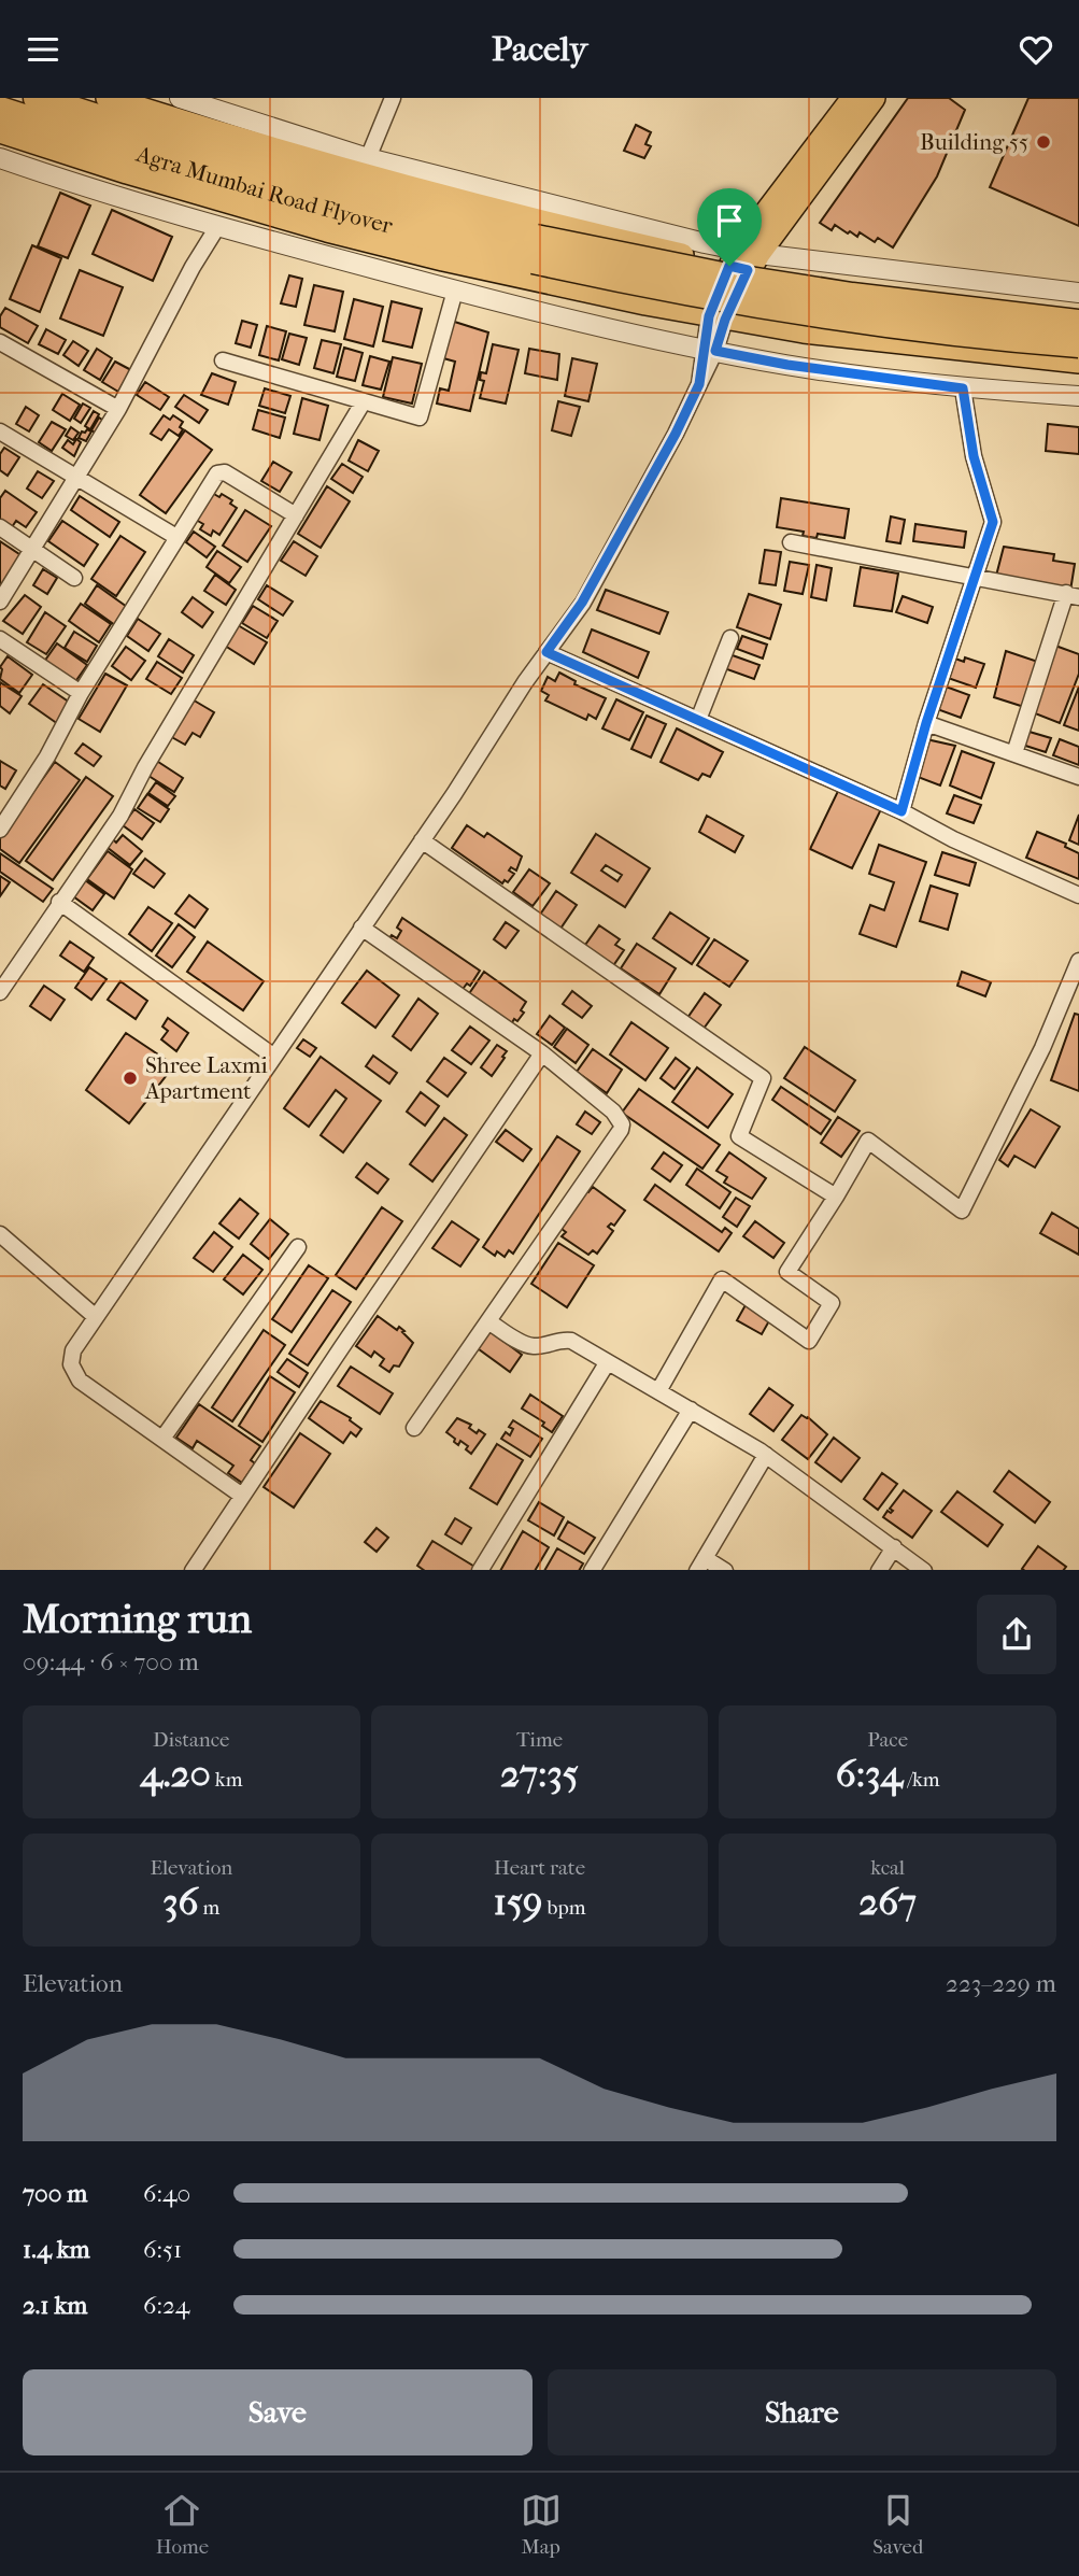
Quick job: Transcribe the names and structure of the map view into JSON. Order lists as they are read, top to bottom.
{
  "streets": {
    "highway": ["Agra Mumbai Road Flyover"]
  },
  "places": ["Building 55", "Shree Laxmi Apartment"],
  "page": {
    "header": "Pacely",
    "heading": ["Morning run", "09:44 · 6 × 700 m"],
    "stats": [
      ["Distance", "4.20 km"],
      ["Time", "27:35"],
      ["Pace", "6:34 /km"],
      ["Elevation", "36 m"],
      ["Heart rate", "159 bpm"],
      ["kcal", "267"]
    ],
    "chart": ["Elevation", "223–229 m"],
    "list": [
      {
        "name": "700 m",
        "note": "6:40"
      },
      {
        "name": "1.4 km",
        "note": "6:51"
      },
      {
        "name": "2.1 km",
        "note": "6:24"
      }
    ],
    "buttons": ["Save", "Share"],
    "tabs": ["Home", "Map", "Saved"]
  }
}
